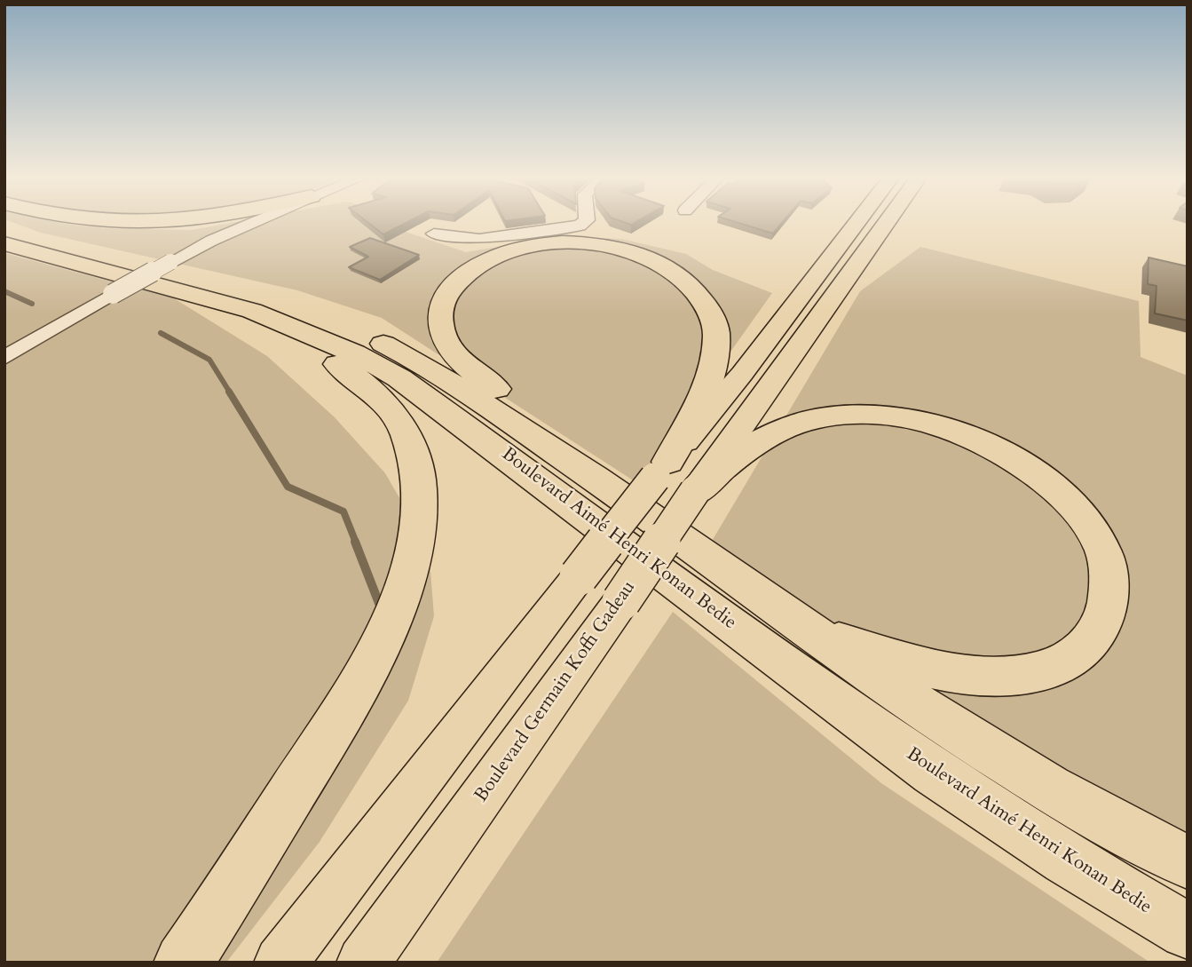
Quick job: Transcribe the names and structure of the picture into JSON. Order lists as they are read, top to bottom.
{
  "streets": {
    "highway": ["Boulevard Aimé Henri Konan Bedie"],
    "main road": ["Boulevard Germain Koffi Gadeau"]
  }
}
